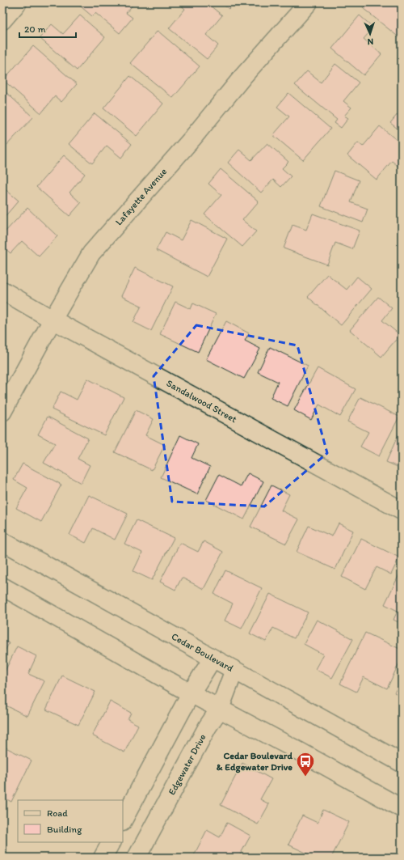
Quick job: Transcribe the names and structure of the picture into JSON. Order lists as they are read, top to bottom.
{
  "streets": {
    "street": [
      "Lafayette Avenue",
      "Sandalwood Street",
      "Cedar Boulevard",
      "Edgewater Drive"
    ]
  },
  "crossings": [
    ["Lafayette Avenue", "Sandalwood Street"],
    ["Cedar Boulevard", "Edgewater Drive"]
  ],
  "places": {
    "bus stop": ["Cedar Boulevard & Edgewater Drive"]
  },
  "legend": ["Road", "Building"],
  "scale_bar": "20 m",
  "north": "bottom"
}
